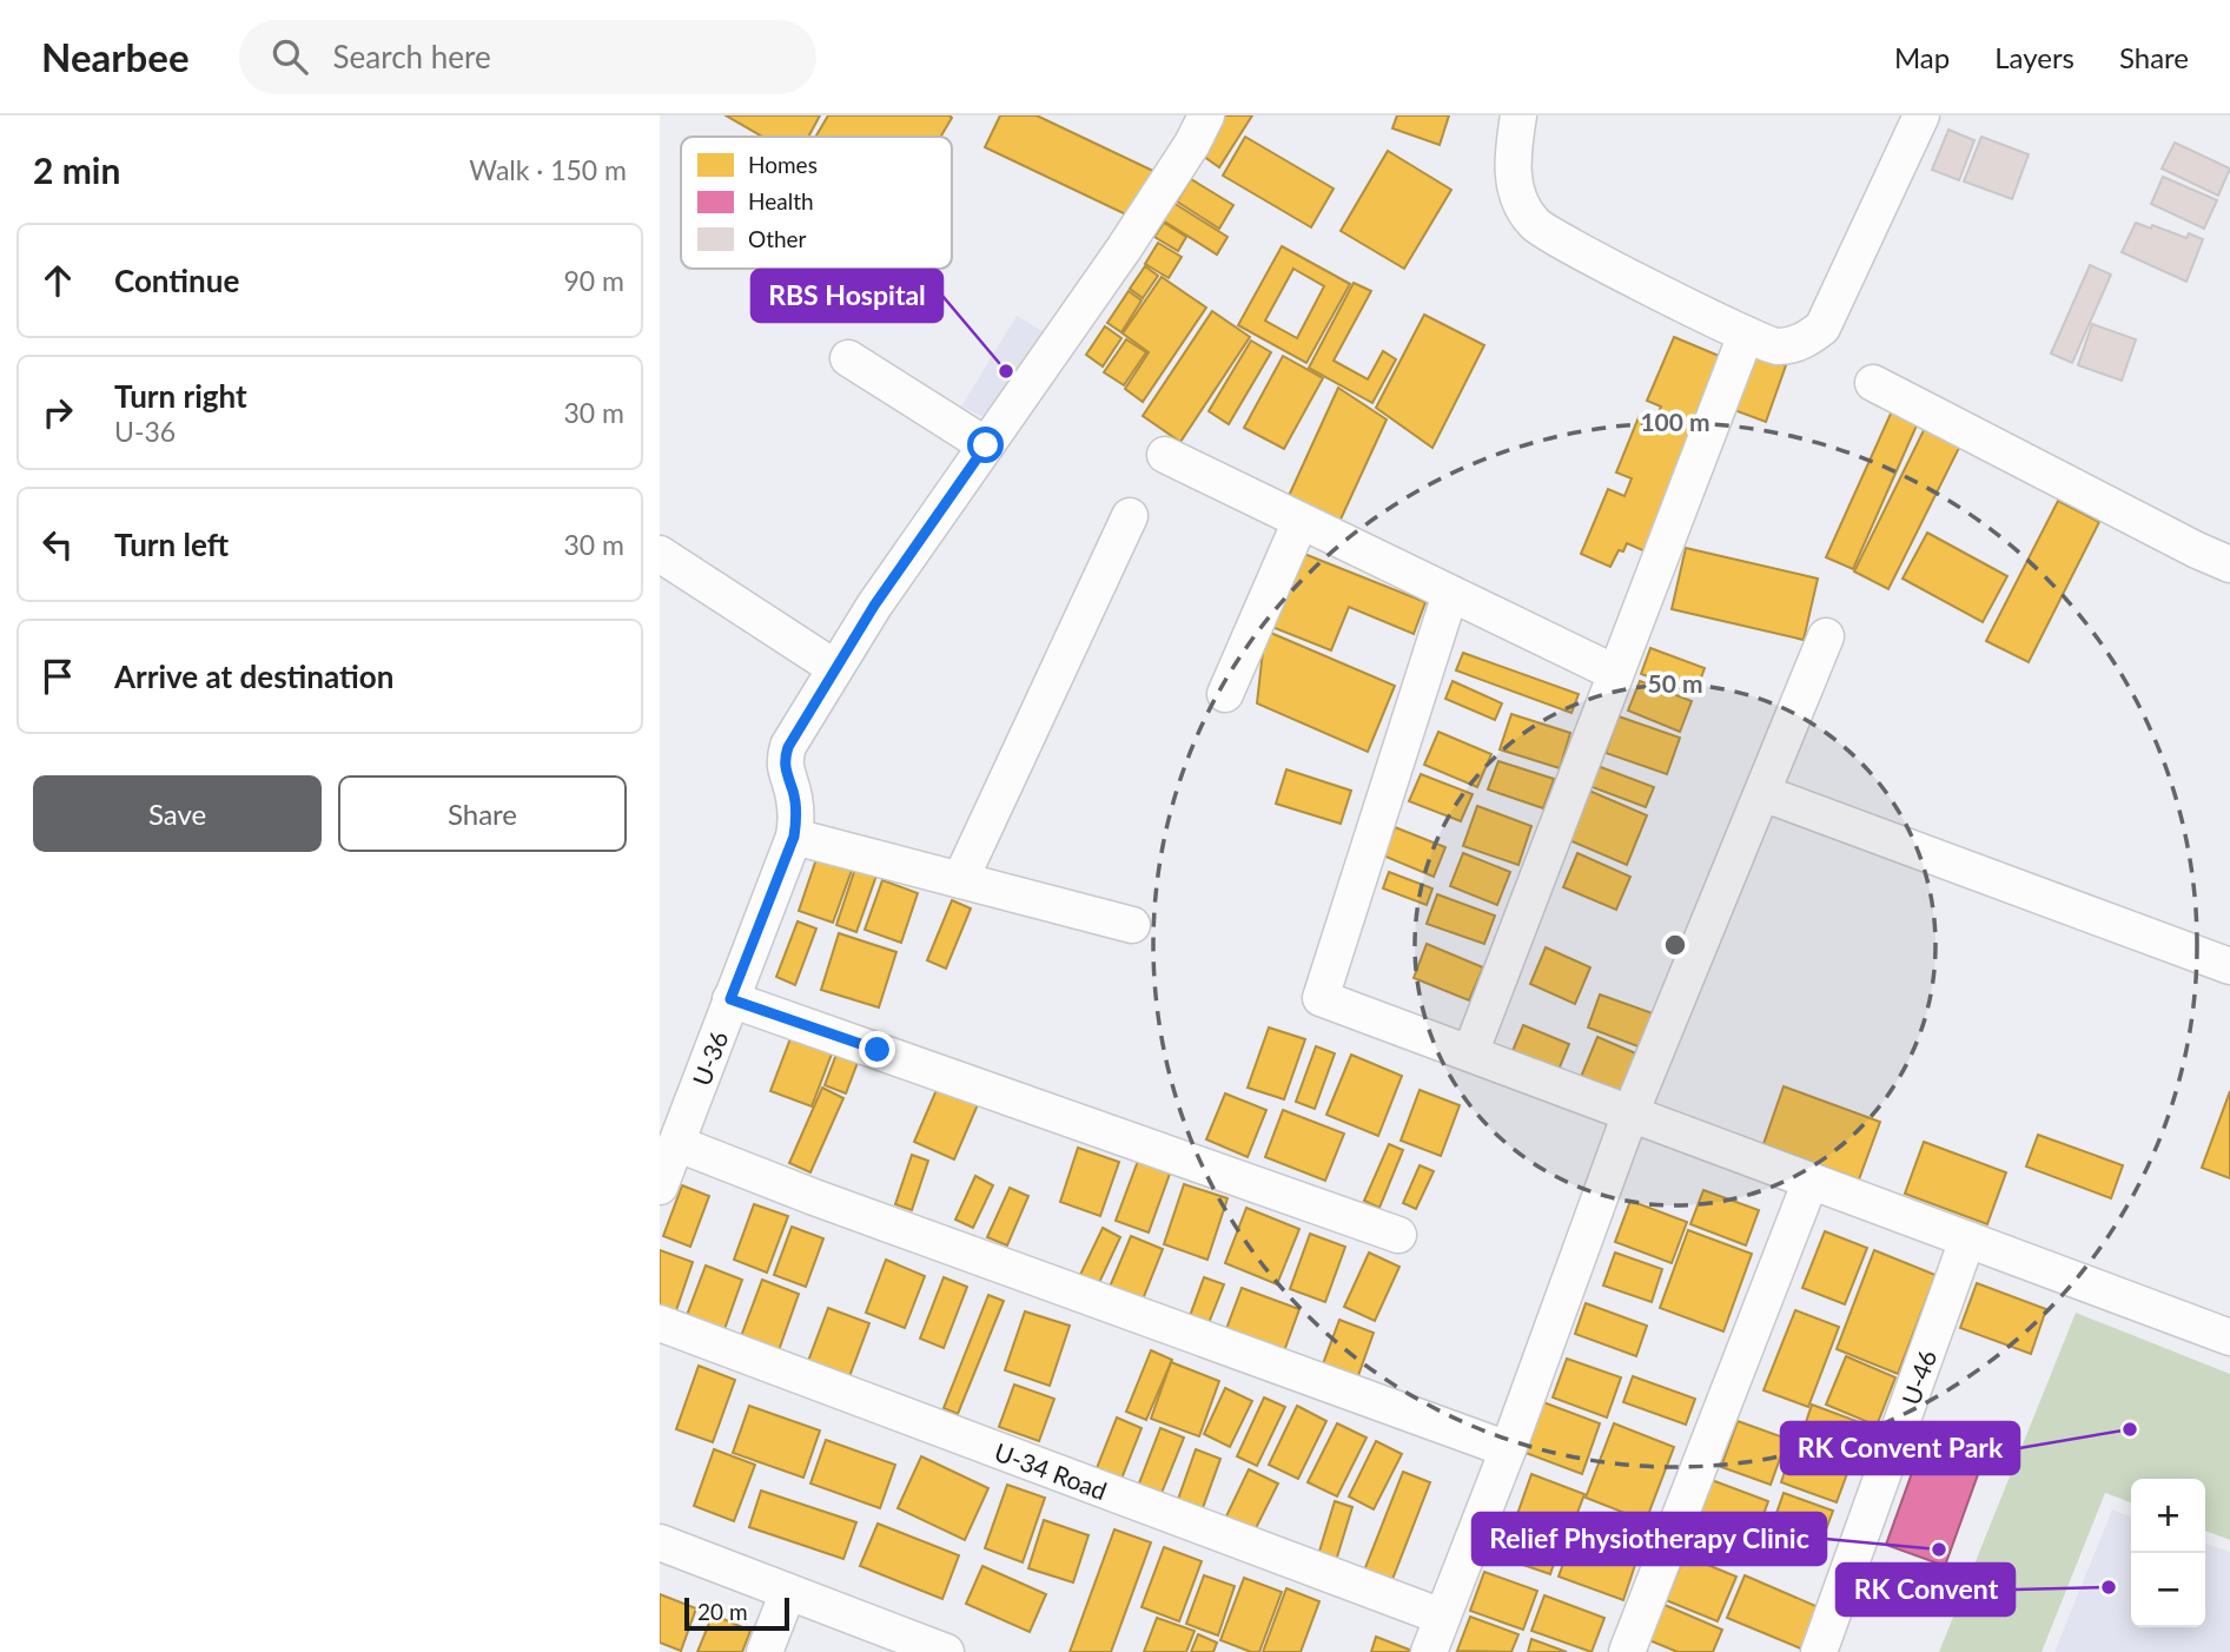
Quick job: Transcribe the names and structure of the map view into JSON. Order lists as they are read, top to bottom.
{
  "streets": {
    "street": ["U-36", "U-46", "U-34 Road"]
  },
  "places": [
    "RBS Hospital",
    "RK Convent Park",
    "Relief Physiotherapy Clinic",
    "RK Convent"
  ],
  "legend": ["Homes", "Health", "Other"],
  "scale_bar": "20 m",
  "page": {
    "header": "Nearbee",
    "search": "Search here",
    "nav": ["Map", "Layers", "Share"],
    "heading": ["2 min", "Walk · 150 m"],
    "list": [
      ["Continue", "90 m"],
      ["Turn right", "U-36", "30 m"],
      ["Turn left", "30 m"],
      "Arrive at destination"
    ],
    "buttons": ["Save", "Share"],
    "map_buttons": ["+", "−"],
    "scale": "20 m"
  },
  "rings": ["100 m", "50 m"]
}
